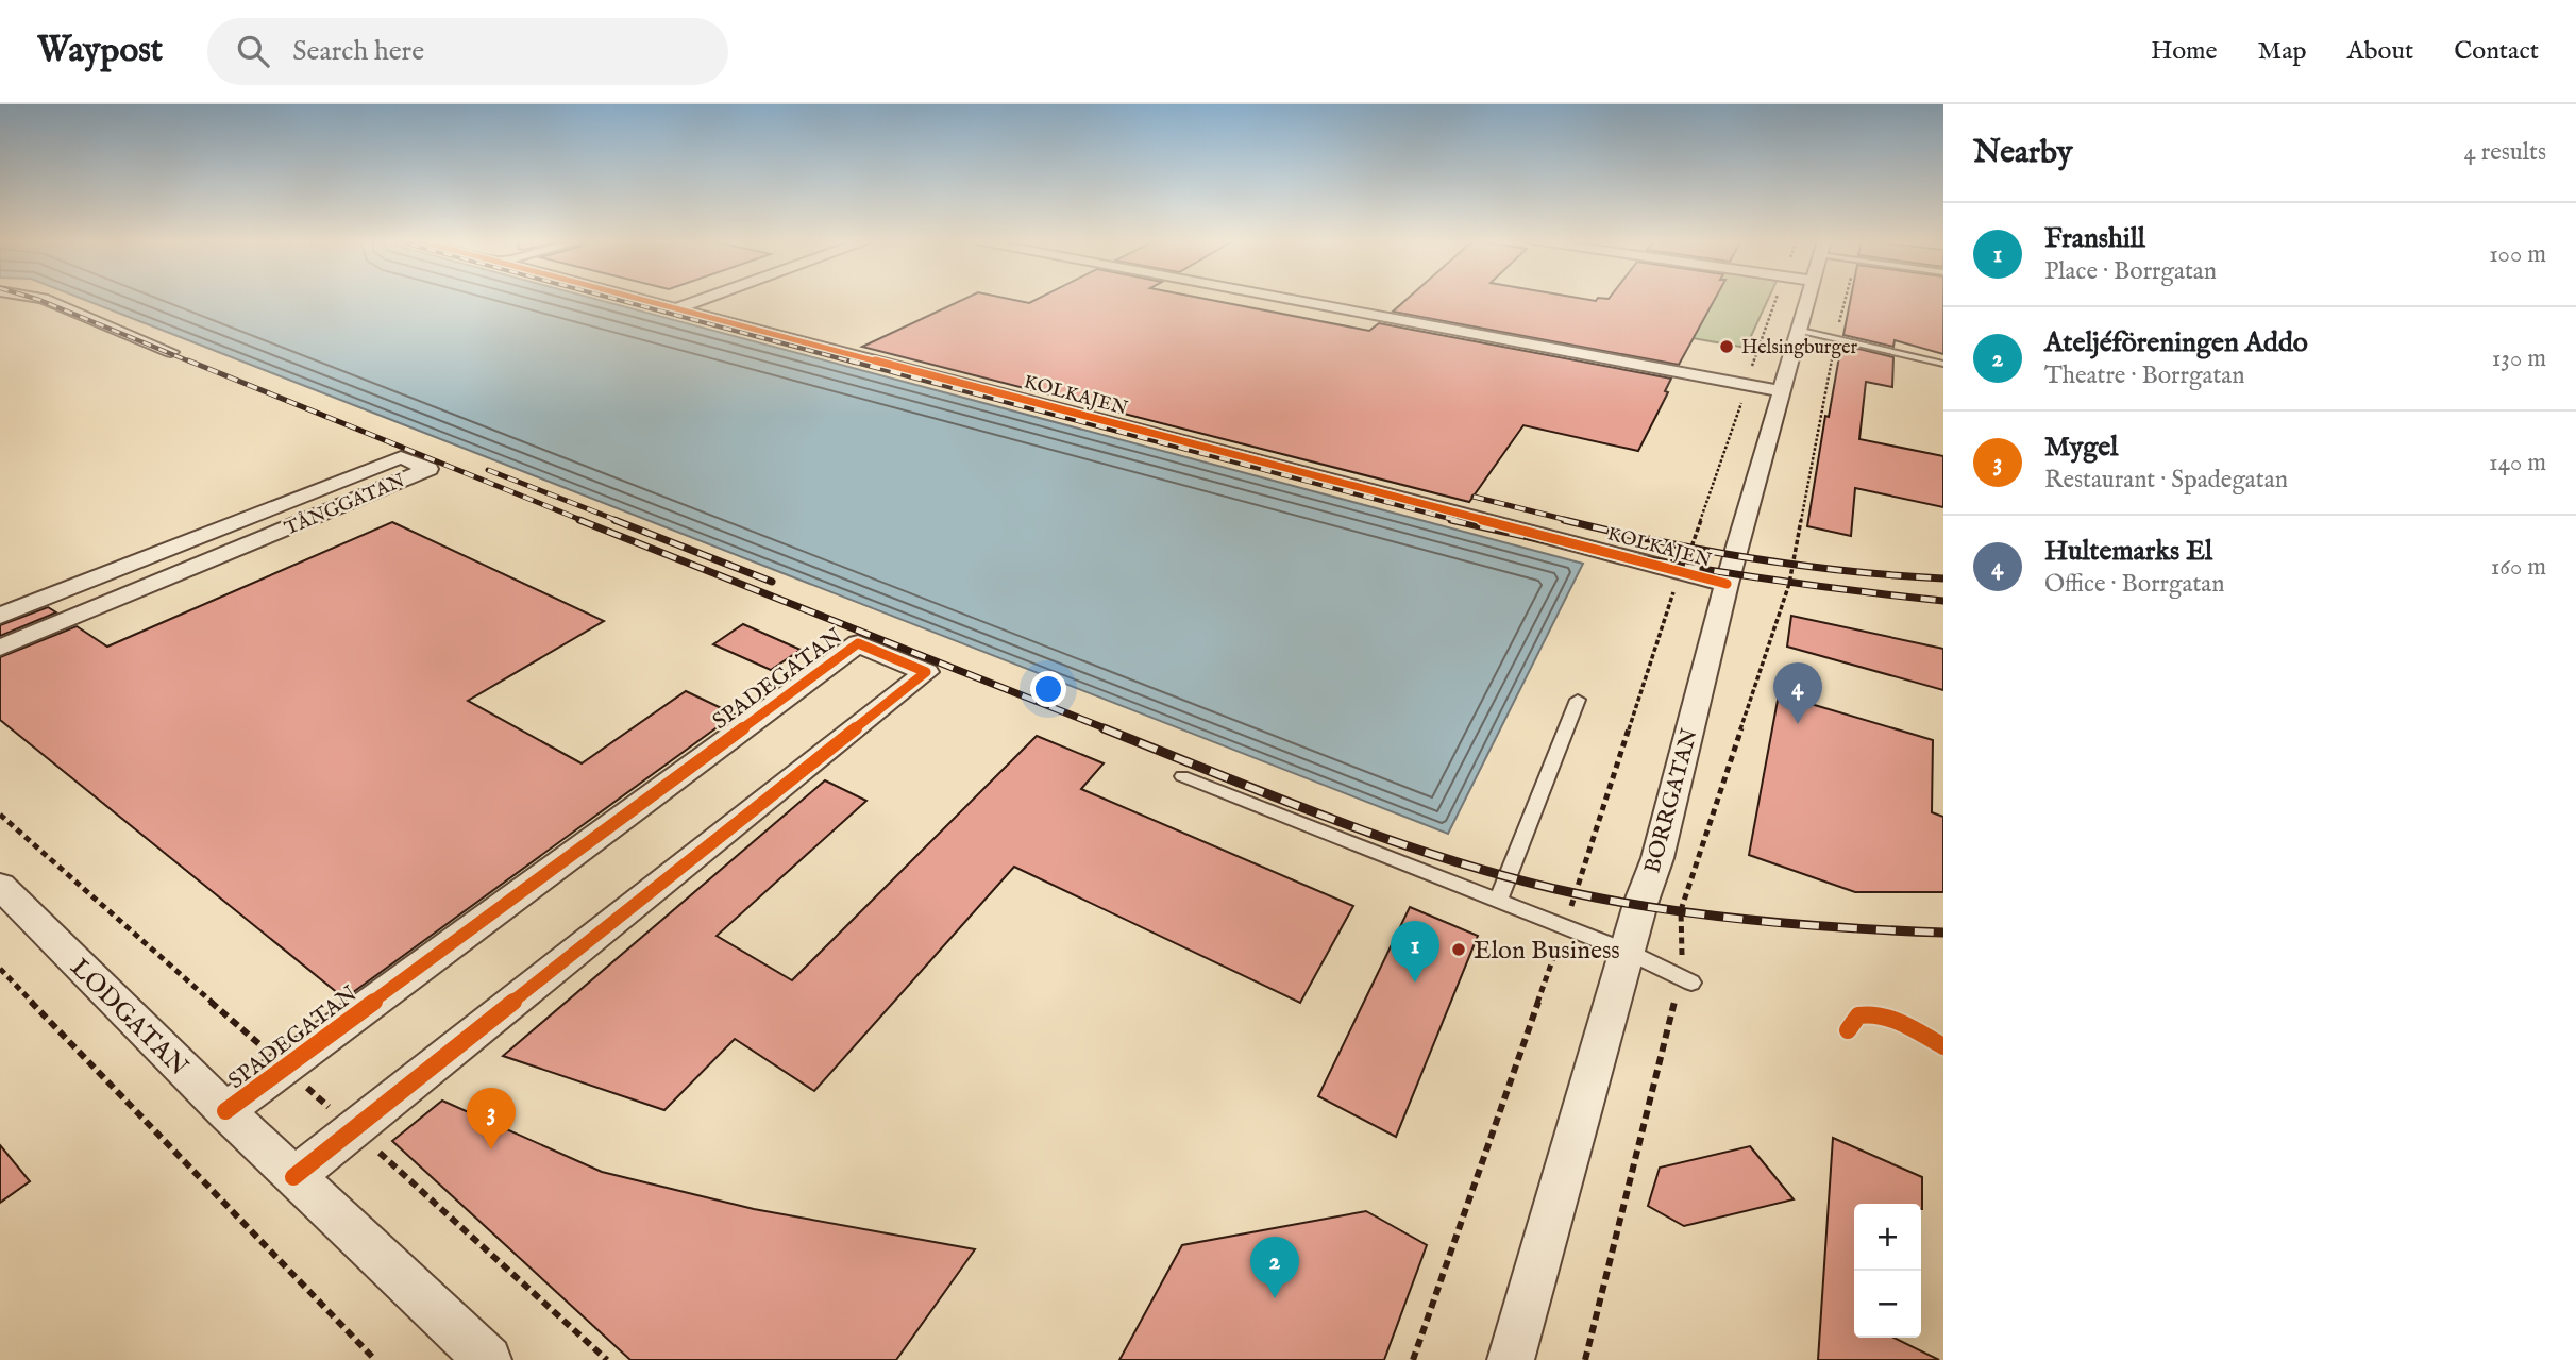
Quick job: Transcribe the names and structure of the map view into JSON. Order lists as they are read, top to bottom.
{
  "streets": {
    "street": [
      "KOLKAJEN",
      "TÅNGGATAN",
      "SPADEGATAN",
      "BORRGATAN",
      "LODGATAN"
    ]
  },
  "crossings": [
    ["KOLKAJEN", "BORRGATAN"],
    ["SPADEGATAN", "LODGATAN"]
  ],
  "places": ["Helsingburger", "Elon Business"],
  "page": {
    "header": "Waypost",
    "search": "Search here",
    "nav": [
      "Home",
      "Map",
      "About",
      "Contact"
    ],
    "heading": ["Nearby", "4 results"],
    "list": [
      {
        "mark": "1",
        "name": "Franshill",
        "note": "Place · Borrgatan",
        "value": "100 m"
      },
      {
        "mark": "2",
        "name": "Ateljéföreningen Addo",
        "note": "Theatre · Borrgatan",
        "value": "130 m"
      },
      {
        "mark": "3",
        "name": "Mygel",
        "note": "Restaurant · Spadegatan",
        "value": "140 m"
      },
      {
        "mark": "4",
        "name": "Hultemarks El",
        "note": "Office · Borrgatan",
        "value": "160 m"
      }
    ],
    "pins": [
      "4",
      "1",
      "3",
      "2"
    ],
    "map_buttons": ["+", "−"]
  }
}
